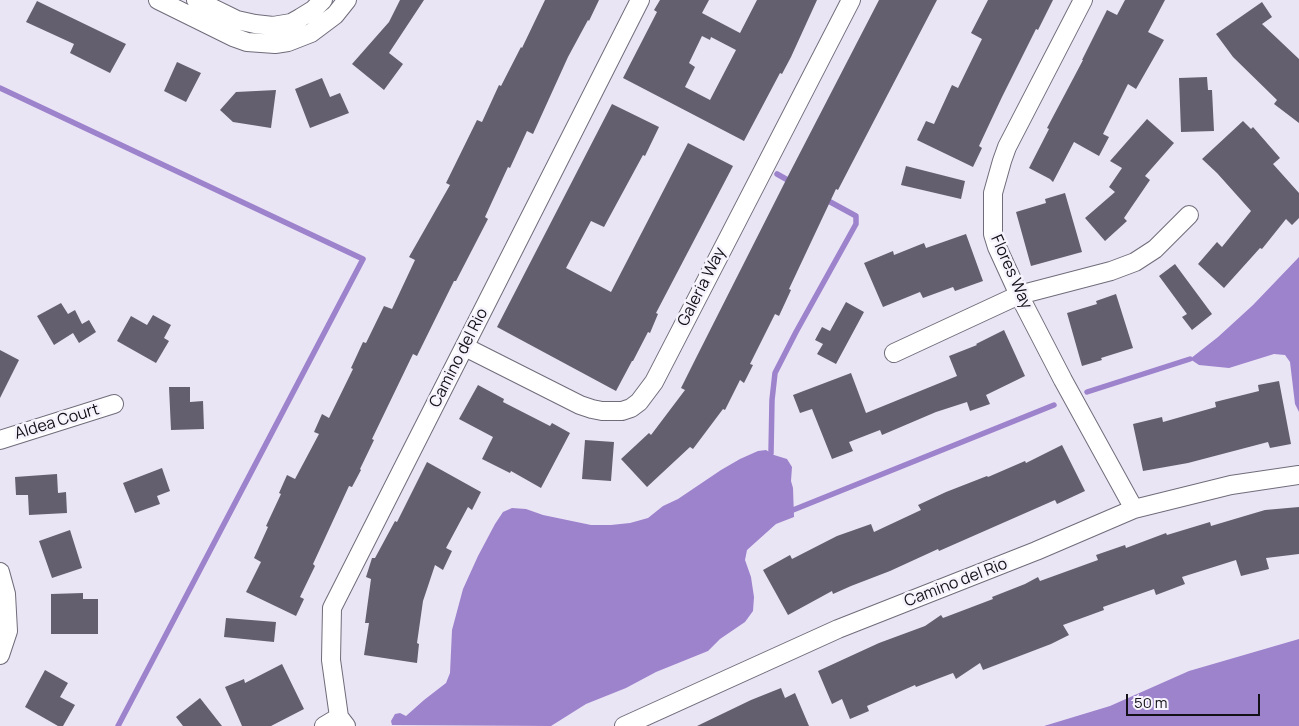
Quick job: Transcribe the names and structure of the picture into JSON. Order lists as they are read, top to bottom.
{
  "streets": {
    "street": [
      "Flores Way",
      "Galeria Way",
      "Camino del Rio",
      "Aldea Court"
    ]
  },
  "crossings": [
    ["Flores Way", "Camino del Rio"],
    ["Galeria Way", "Camino del Rio"]
  ],
  "scale_bar": "50 m"
}
